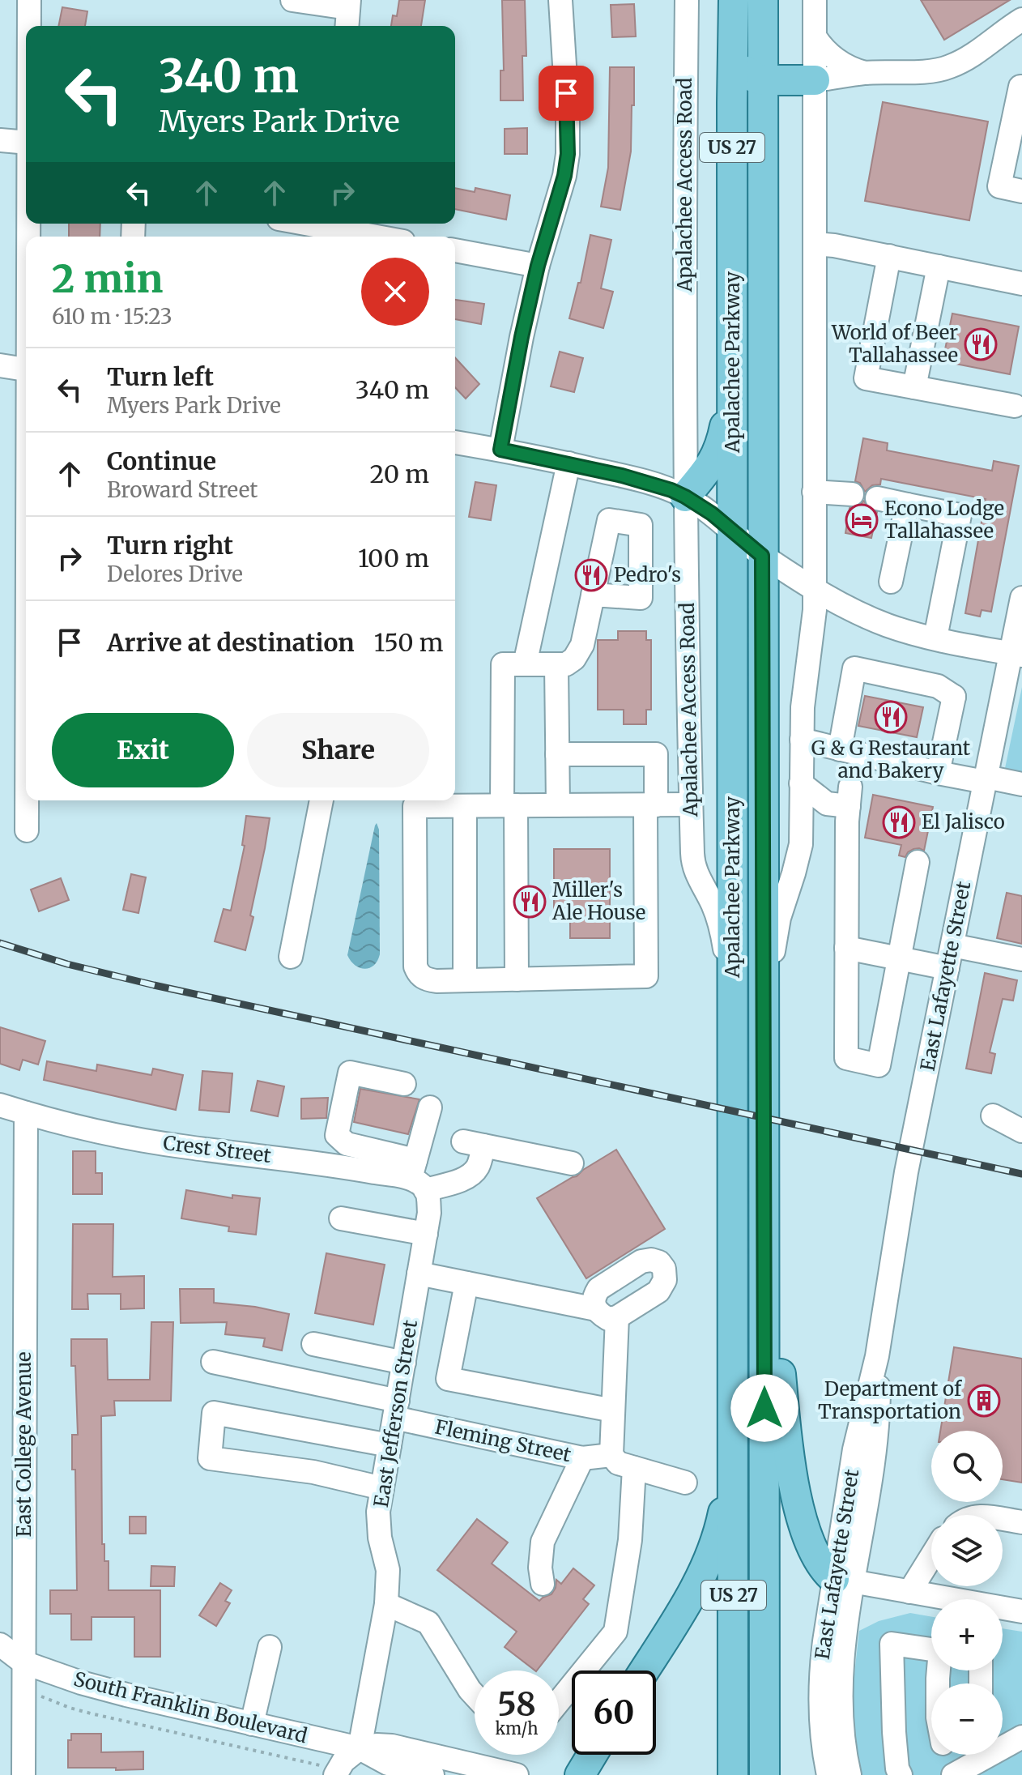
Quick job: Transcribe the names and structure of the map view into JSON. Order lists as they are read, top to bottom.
{
  "streets": {
    "main road": ["US 27", "Apalachee Parkway"],
    "street": [
      "Apalachee Access Road",
      "East Lafayette Street",
      "Crest Street",
      "East Jefferson Street",
      "Fleming Street",
      "East College Avenue",
      "South Franklin Boulevard"
    ]
  },
  "crossings": [
    ["Apalachee Access Road", "Apalachee Parkway"],
    ["Crest Street", "East Jefferson Street"],
    ["Crest Street", "East College Avenue"],
    ["East Jefferson Street", "Fleming Street"],
    ["East Jefferson Street", "South Franklin Boulevard"],
    ["East College Avenue", "South Franklin Boulevard"]
  ],
  "places": {
    "restaurant": [
      "World of Beer Tallahassee",
      "Pedro's",
      "G & G Restaurant and Bakery",
      "El Jalisco",
      "Miller's Ale House"
    ],
    "hotel": ["Econo Lodge Tallahassee"],
    "building": ["Department of Transportation"]
  },
  "page": {
    "turn": ["340 m", "Myers Park Drive"],
    "heading": ["2 min", "610 m · 15:23"],
    "list": [
      {
        "name": "Turn left",
        "note": "Myers Park Drive",
        "value": "340 m"
      },
      {
        "name": "Continue",
        "note": "Broward Street",
        "value": "20 m"
      },
      {
        "name": "Turn right",
        "note": "Delores Drive",
        "value": "100 m"
      },
      {
        "name": "Arrive at destination",
        "value": "150 m"
      }
    ],
    "buttons": ["Exit", "Share"],
    "map_buttons": ["+", "−"],
    "speed": "58 km/h",
    "limit": "60"
  }
}
